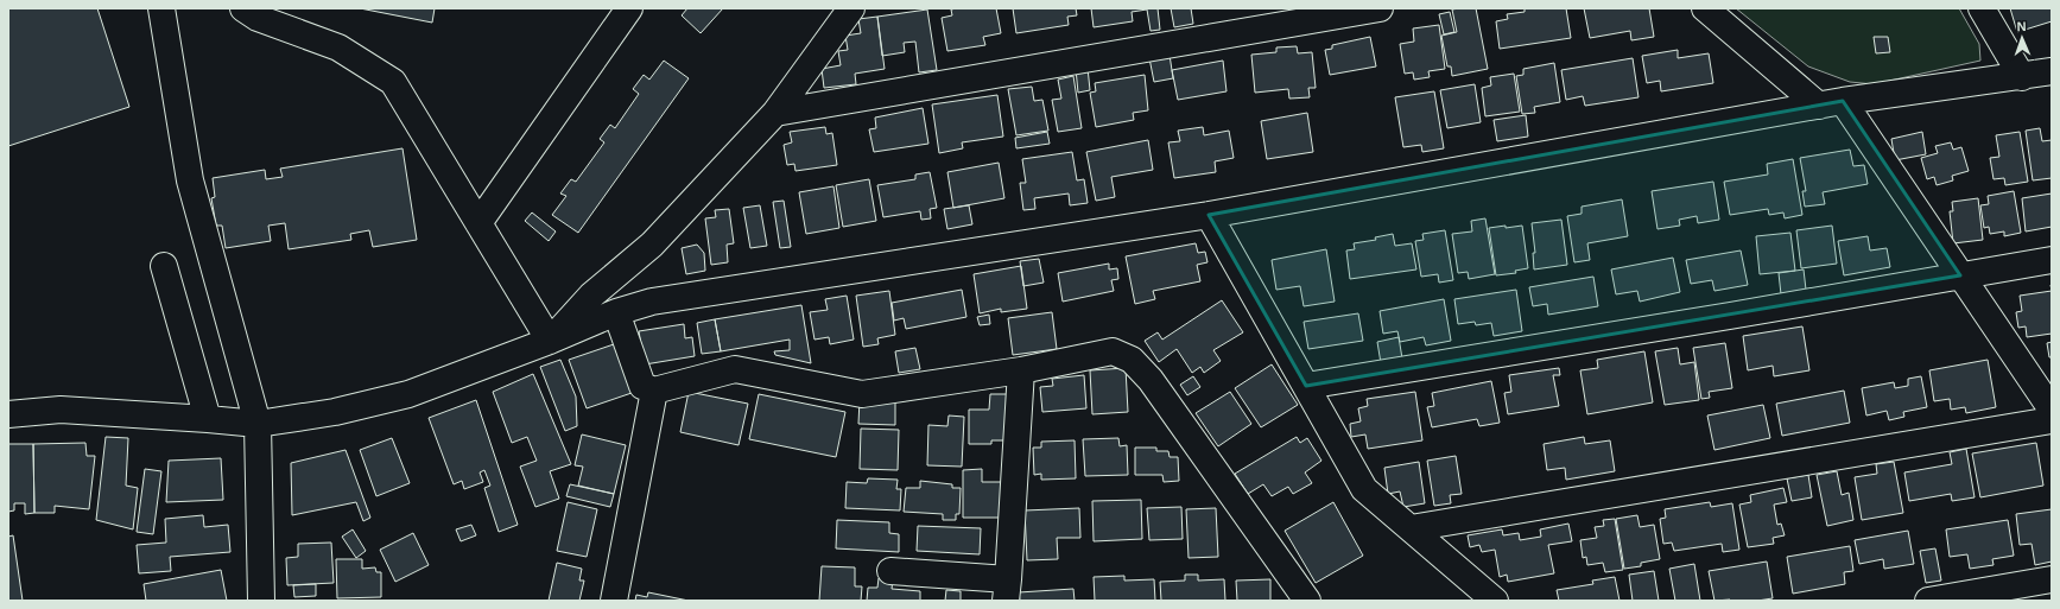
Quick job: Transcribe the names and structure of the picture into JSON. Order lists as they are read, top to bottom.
{
  "north": "top"
}
